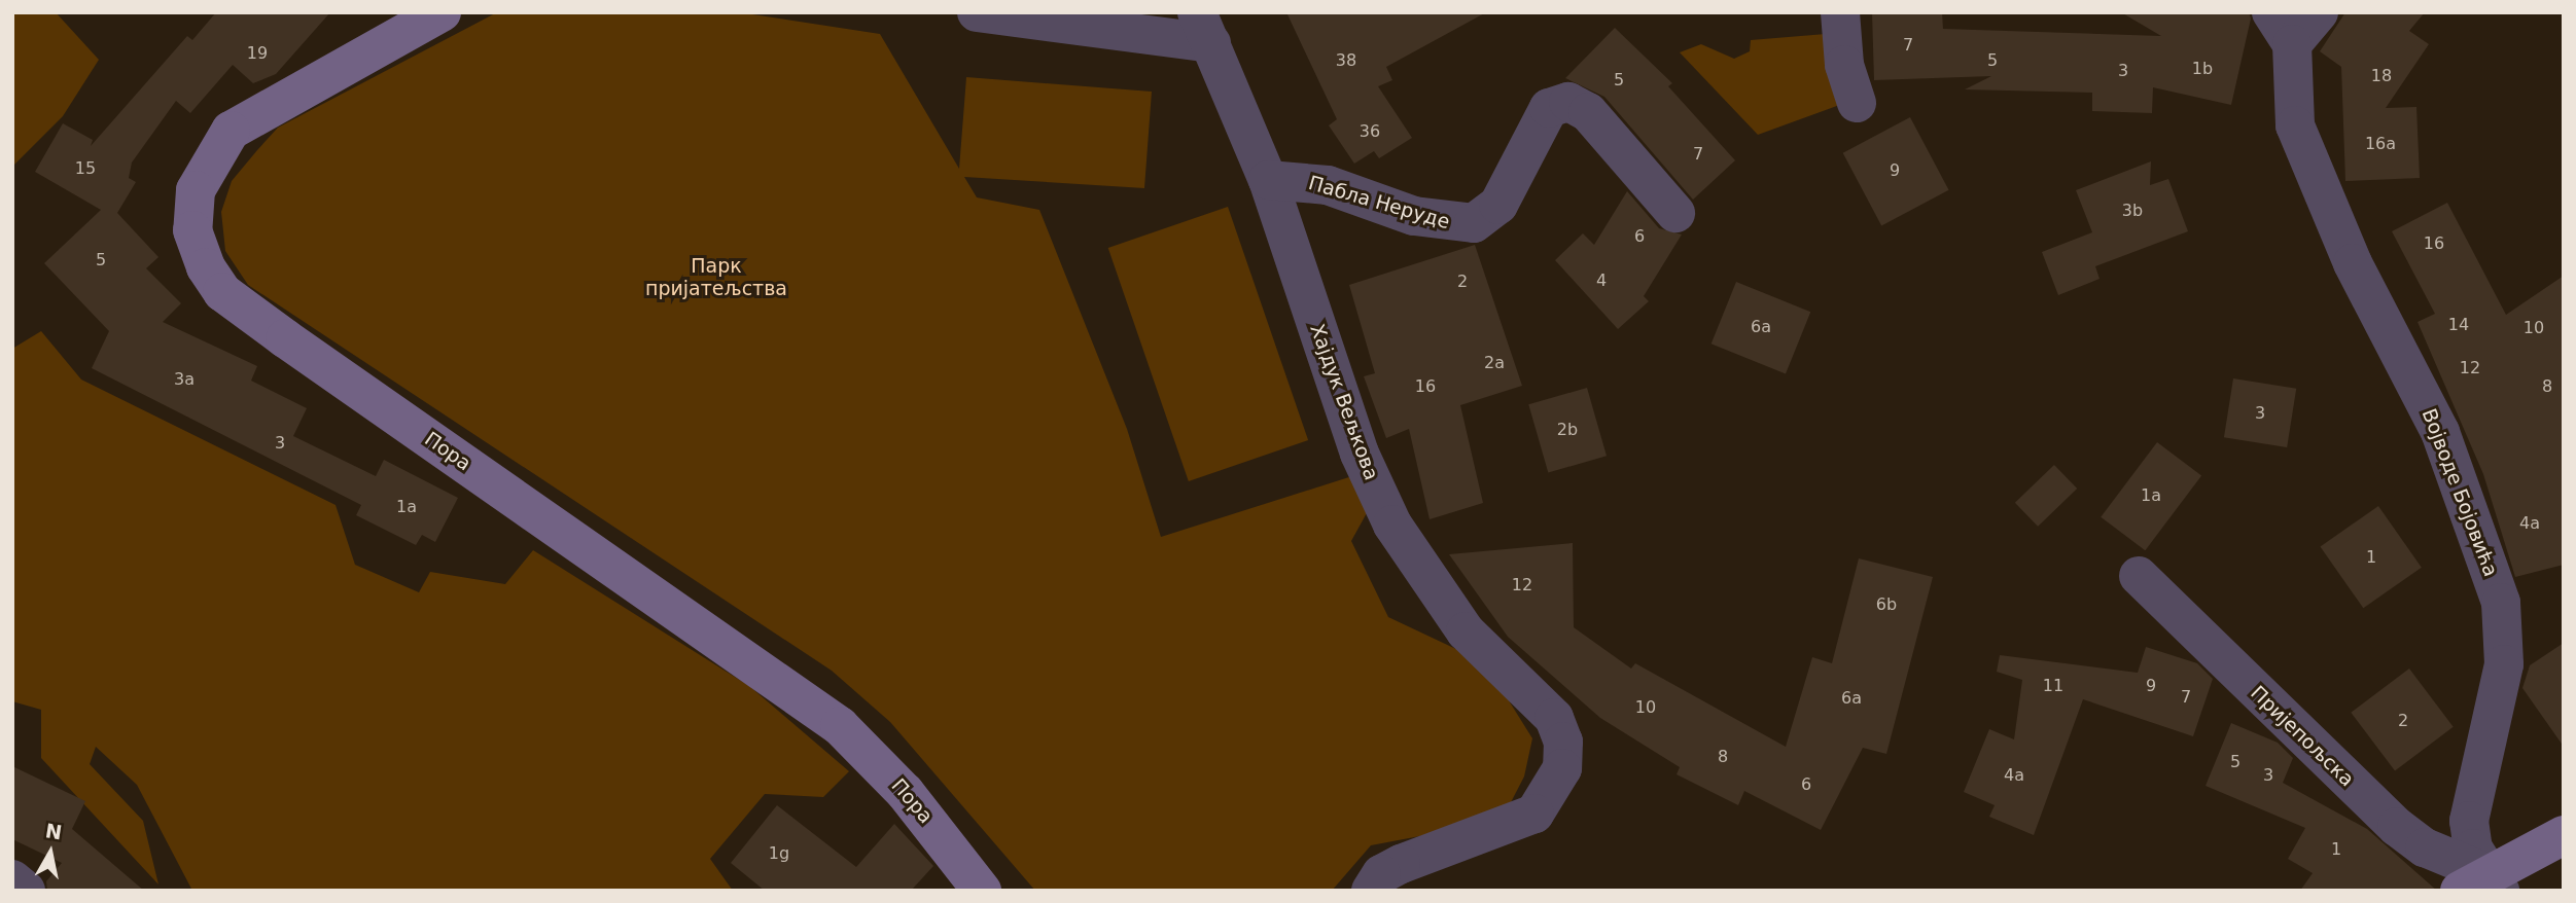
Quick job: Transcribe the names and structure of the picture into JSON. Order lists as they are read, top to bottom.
{
  "streets": {
    "street": [
      "Пабла Неруде",
      "Хајдук Вељкова",
      "Пора",
      "Војводе Бојовића",
      "Пријепољска"
    ]
  },
  "crossings": [
    ["Пабла Неруде", "Хајдук Вељкова"],
    ["Војводе Бојовића", "Пријепољска"]
  ],
  "parks": ["Парк пријатељства"],
  "house_numbers": [
    "7",
    "19",
    "38",
    "5",
    "1b",
    "3",
    "18",
    "5",
    "36",
    "16a",
    "7",
    "15",
    "9",
    "3b",
    "6",
    "16",
    "5",
    "4",
    "2",
    "14",
    "6a",
    "10",
    "2a",
    "12",
    "3a",
    "16",
    "8",
    "3",
    "2b",
    "3",
    "1a",
    "1a",
    "4a",
    "1",
    "12",
    "6b",
    "11",
    "9",
    "7",
    "6a",
    "10",
    "2",
    "8",
    "5",
    "4a",
    "3",
    "6",
    "1",
    "1g"
  ],
  "north": "top"
}
